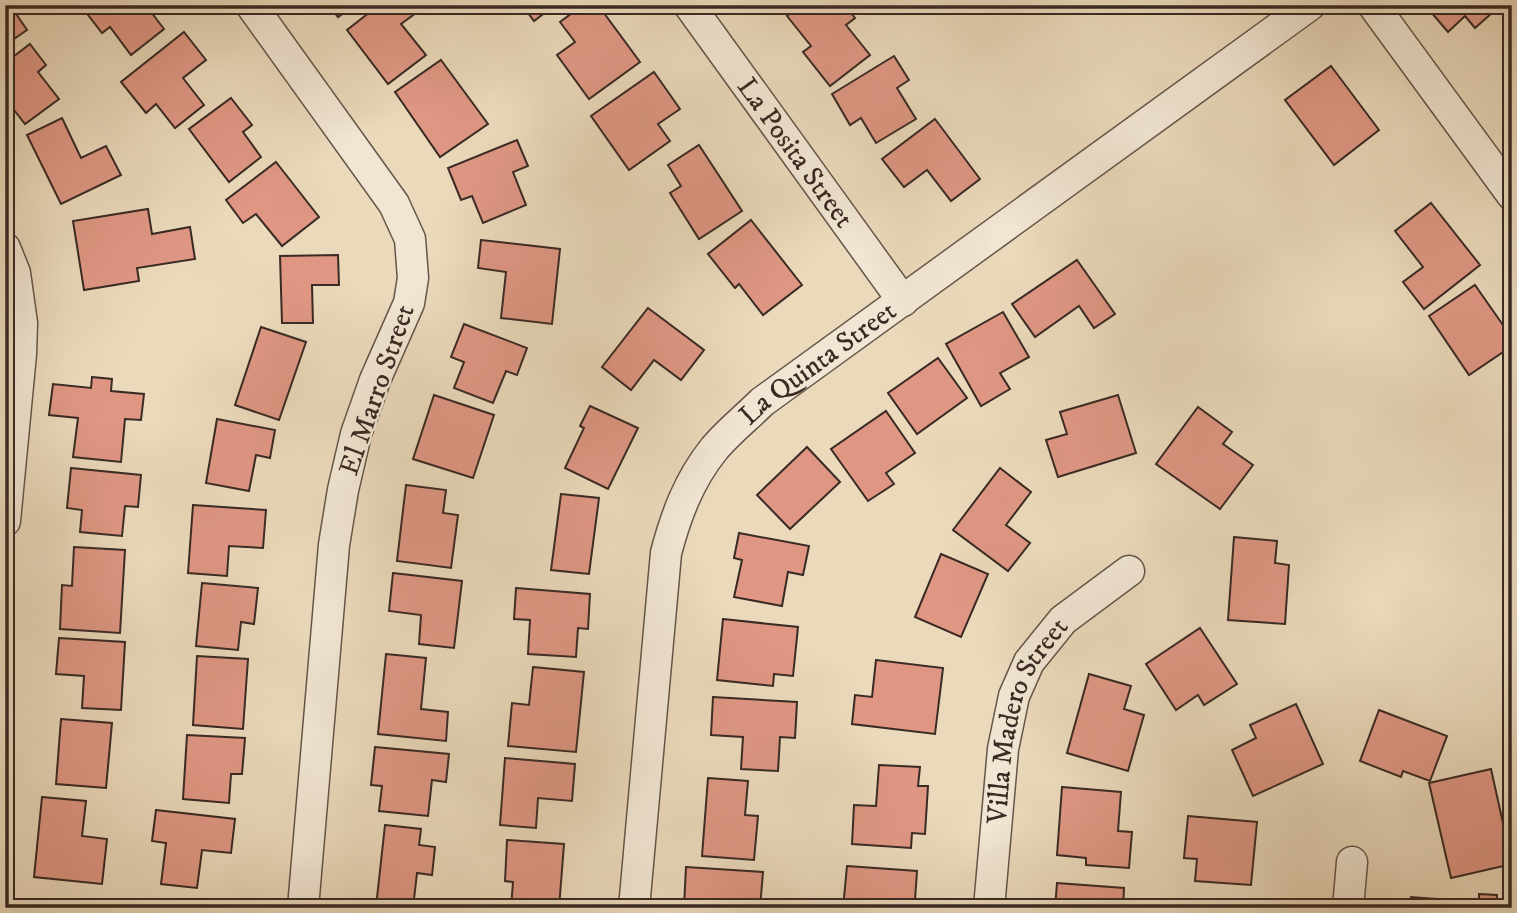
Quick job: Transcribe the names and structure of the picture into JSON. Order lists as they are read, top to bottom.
{
  "streets": {
    "street": [
      "La Posita Street",
      "La Quinta Street",
      "El Marro Street",
      "Villa Madero Street"
    ]
  },
  "crossings": [
    ["La Posita Street", "La Quinta Street"]
  ]
}
